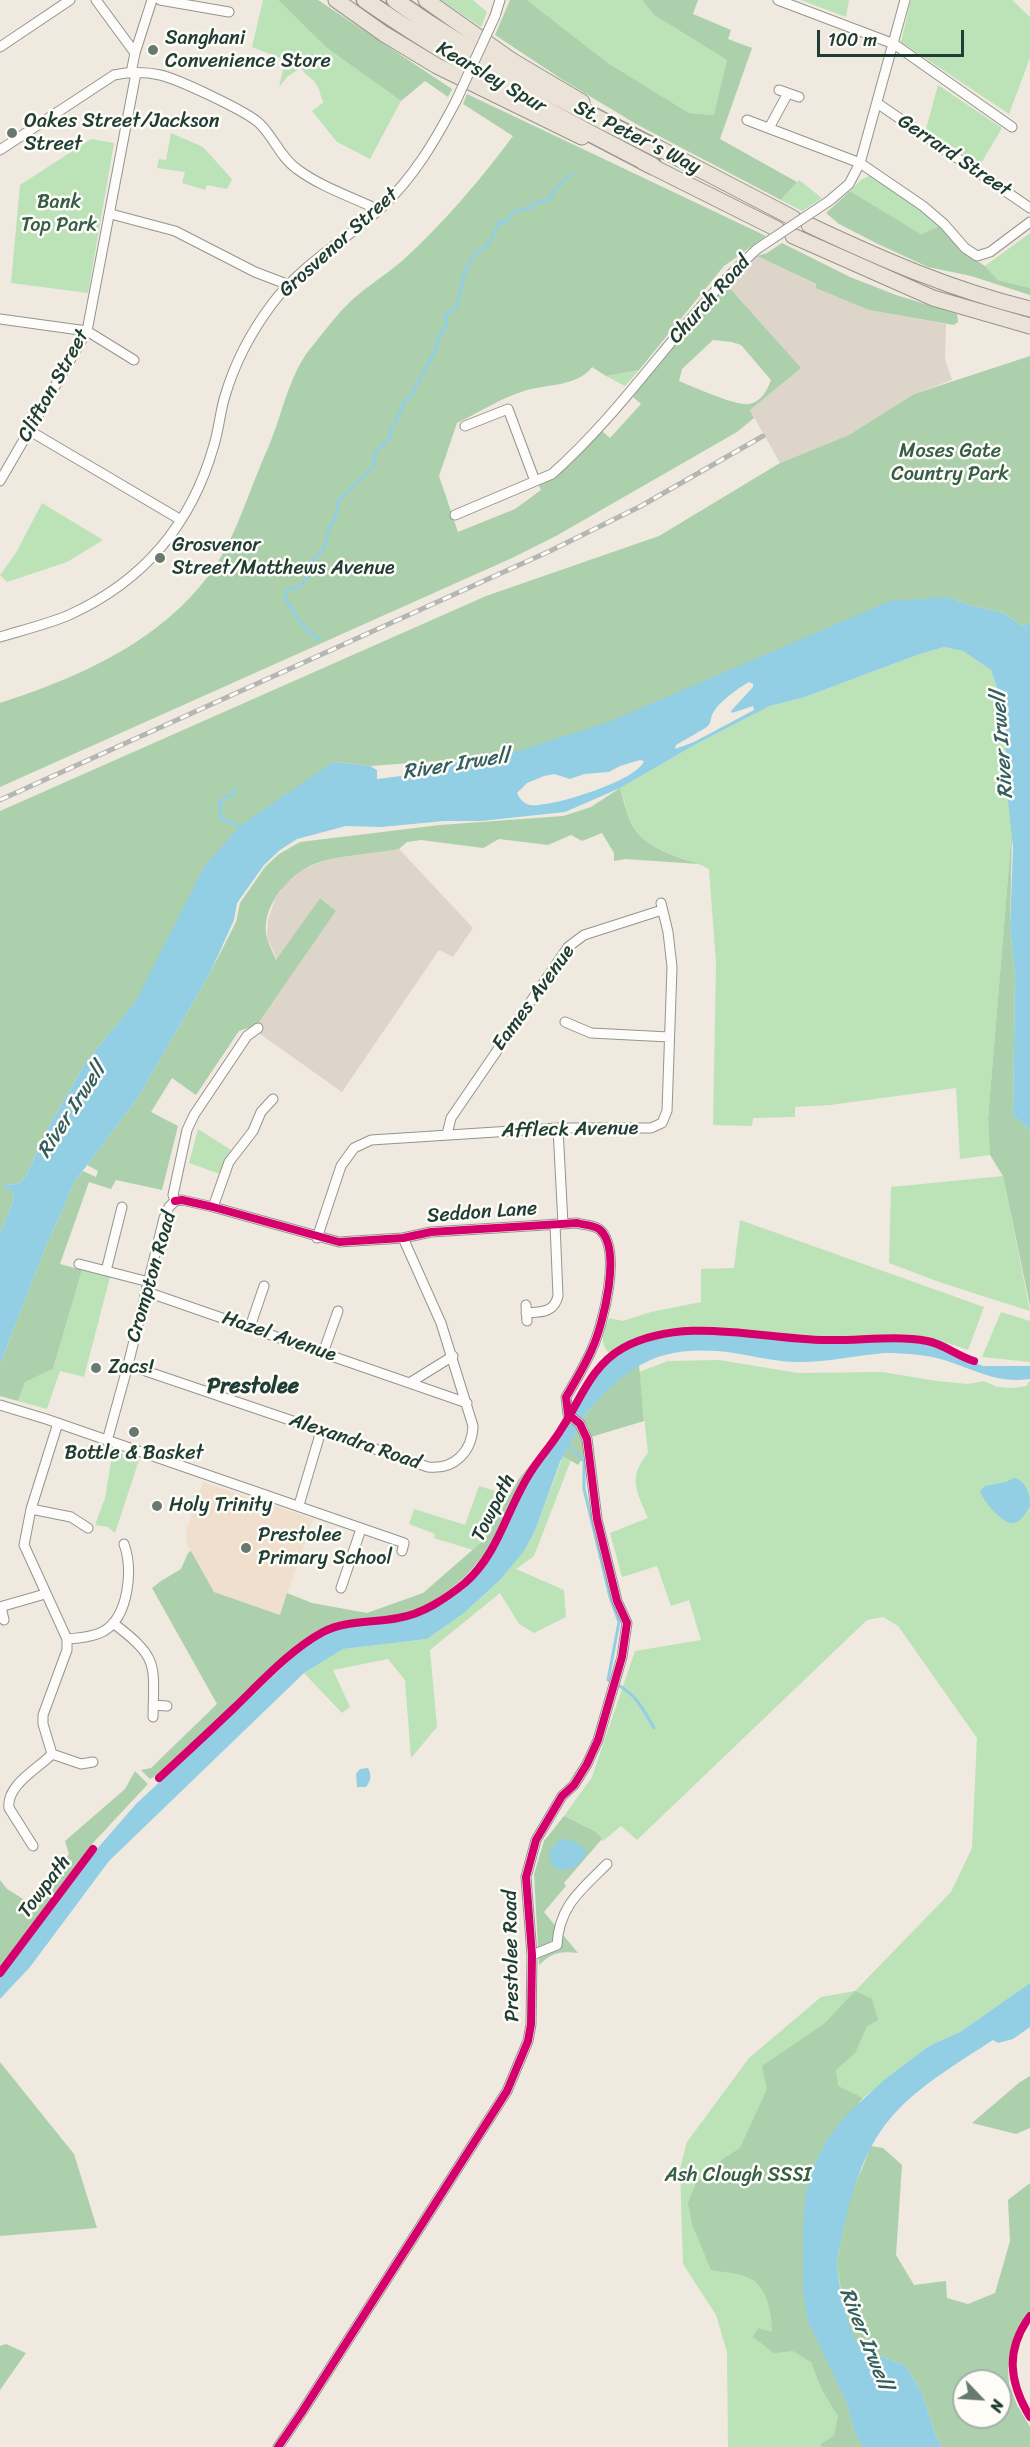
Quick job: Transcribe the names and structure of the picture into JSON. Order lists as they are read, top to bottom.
{
  "streets": {
    "highway": ["Kearsley Spur", "St. Peter's Way"],
    "street": [
      "Gerrard Street",
      "Grosvenor Street",
      "Church Road",
      "Clifton Street",
      "Eames Avenue",
      "Affleck Avenue",
      "Seddon Lane",
      "Crompton Road",
      "Hazel Avenue",
      "Alexandra Road",
      "Prestolee Road"
    ],
    "cycle path": ["Towpath"]
  },
  "crossings": [
    ["Kearsley Spur", "St. Peter's Way"],
    ["Gerrard Street", "Church Road"],
    ["Eames Avenue", "Affleck Avenue"],
    ["Affleck Avenue", "Seddon Lane"],
    ["Seddon Lane", "Crompton Road"],
    ["Seddon Lane", "Alexandra Road"],
    ["Seddon Lane", "Prestolee Road"],
    ["Crompton Road", "Hazel Avenue"],
    ["Crompton Road", "Alexandra Road"],
    ["Hazel Avenue", "Alexandra Road"]
  ],
  "districts": ["Prestolee"],
  "water": ["River Irwell"],
  "parks": ["Bank Top Park", "Moses Gate Country Park", "Ash Clough SSSI"],
  "places": [
    "Sanghani Convenience Store",
    "Oakes Street/Jackson Street",
    "Grosvenor Street/Matthews Avenue",
    "Zacs!",
    "Bottle & Basket",
    "Holy Trinity",
    "Prestolee Primary School"
  ],
  "scale_bar": "100 m",
  "north": "bottom right"
}
